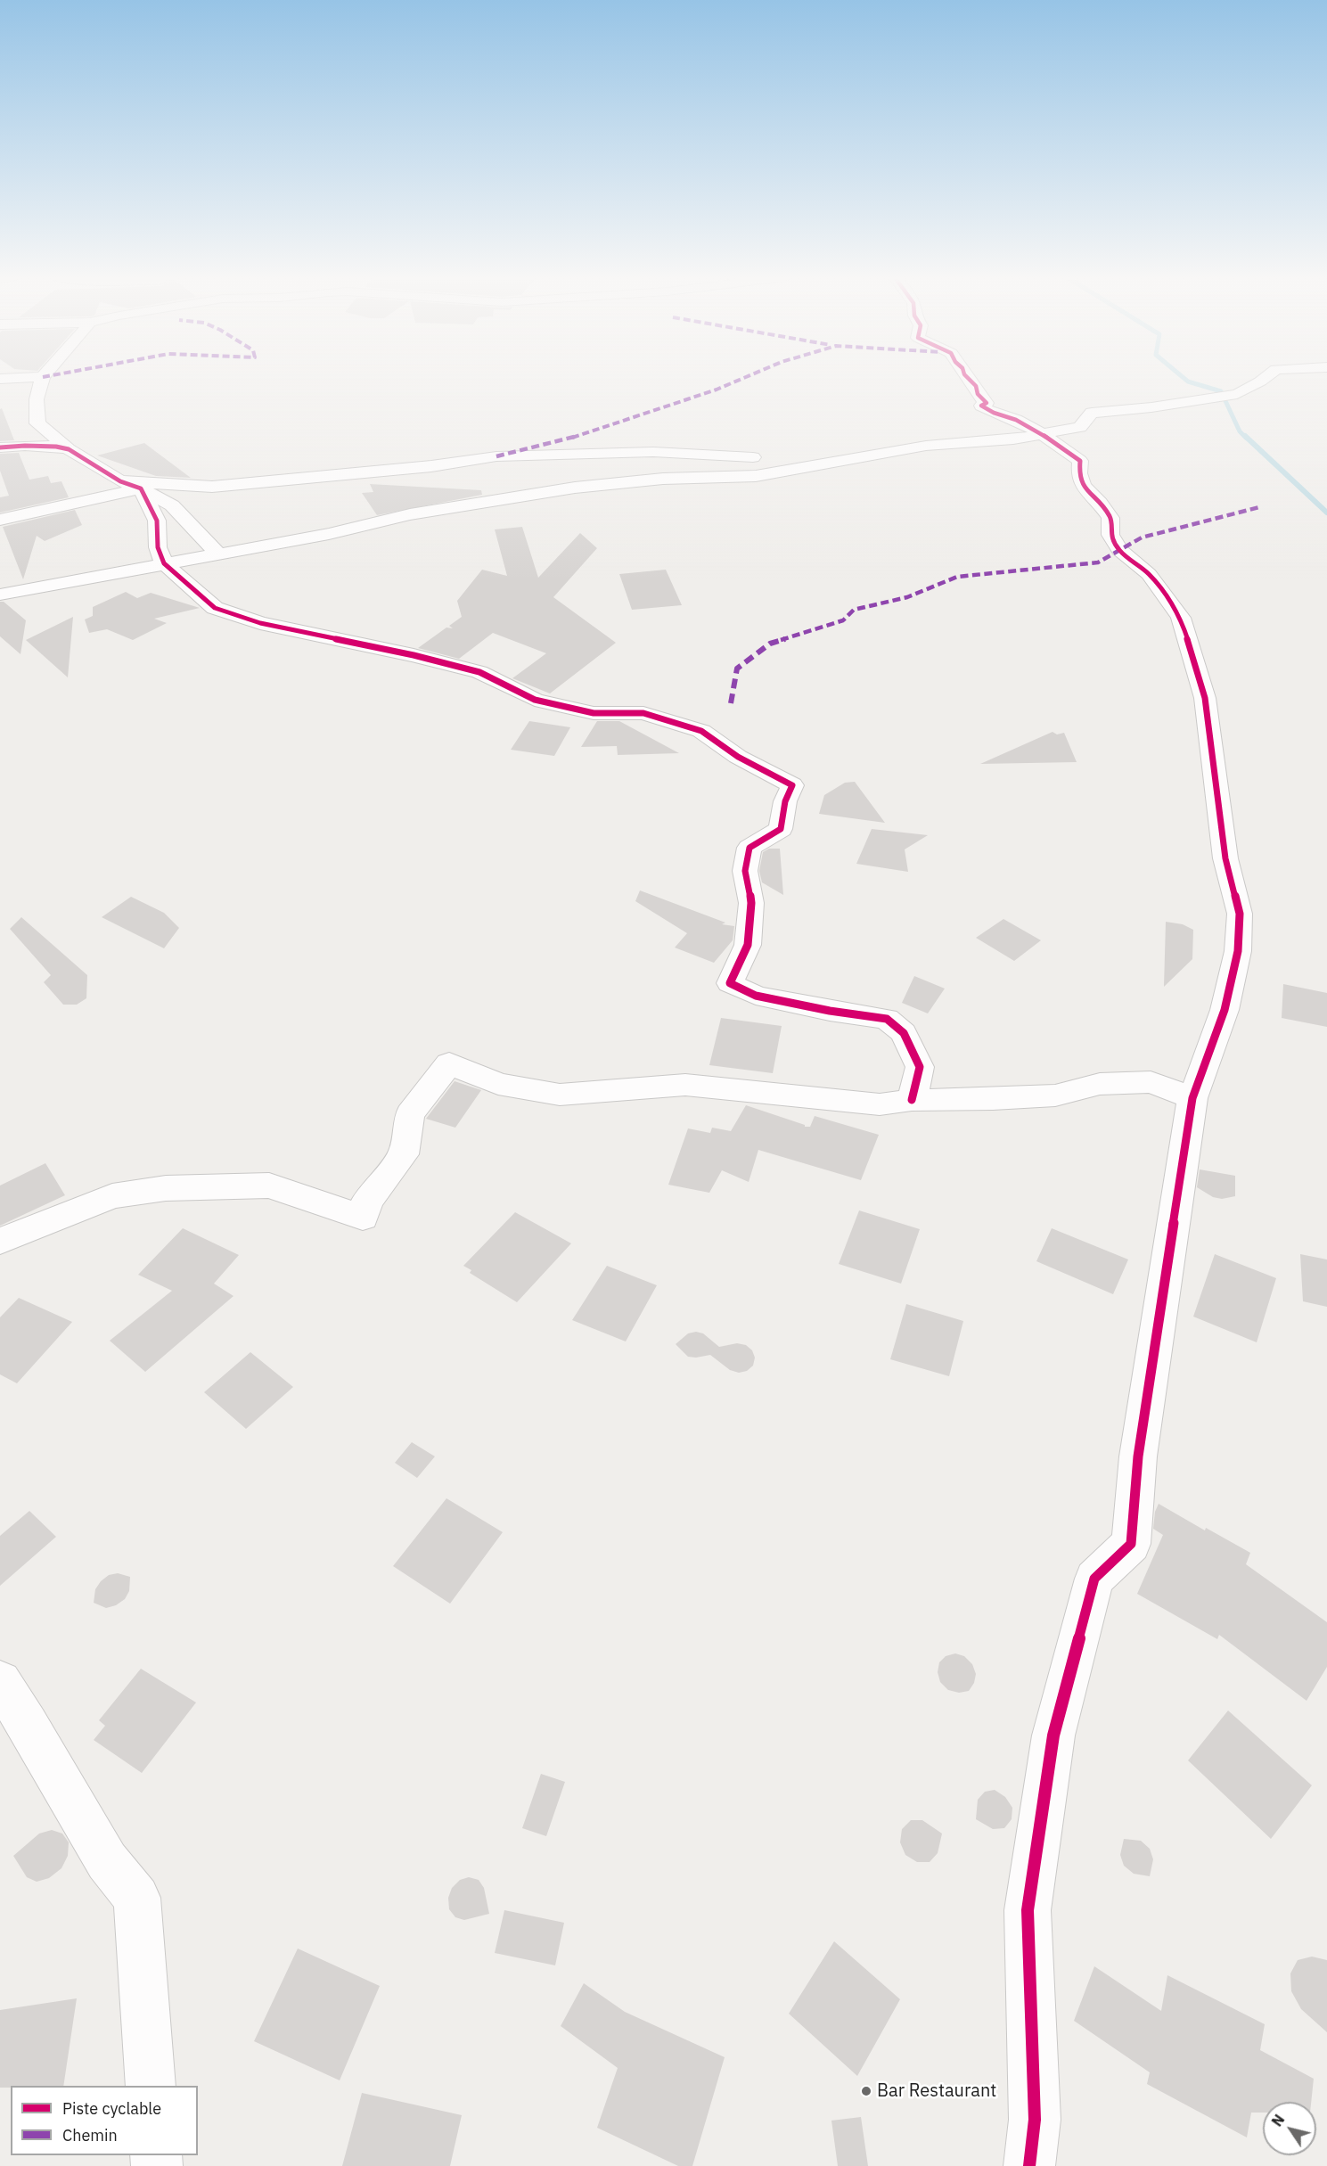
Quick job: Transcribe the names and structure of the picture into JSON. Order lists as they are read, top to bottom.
{
  "places": ["Bar Restaurant"],
  "legend": ["Piste cyclable", "Chemin"],
  "north": "top left"
}
